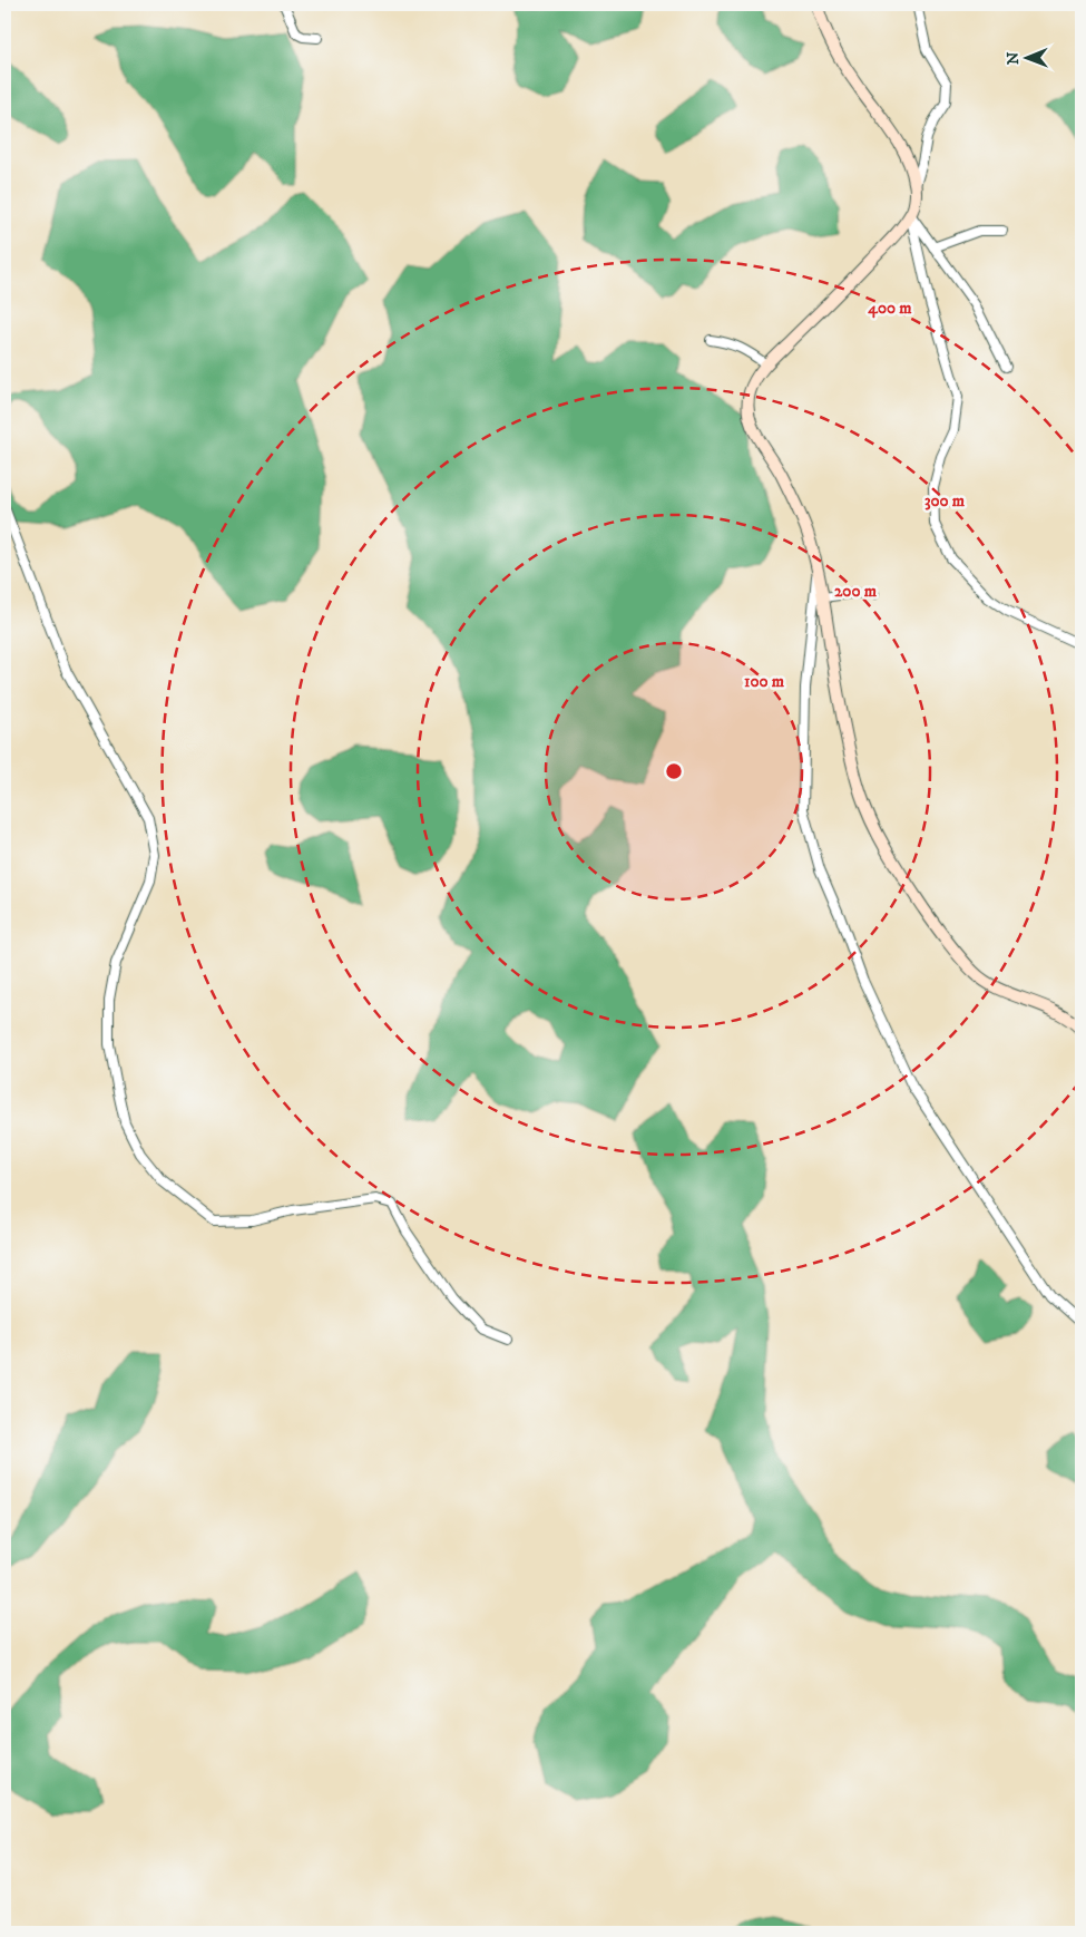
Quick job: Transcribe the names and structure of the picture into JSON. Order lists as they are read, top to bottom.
{
  "north": "left",
  "rings": [
    "400 m",
    "300 m",
    "200 m",
    "100 m"
  ]
}
